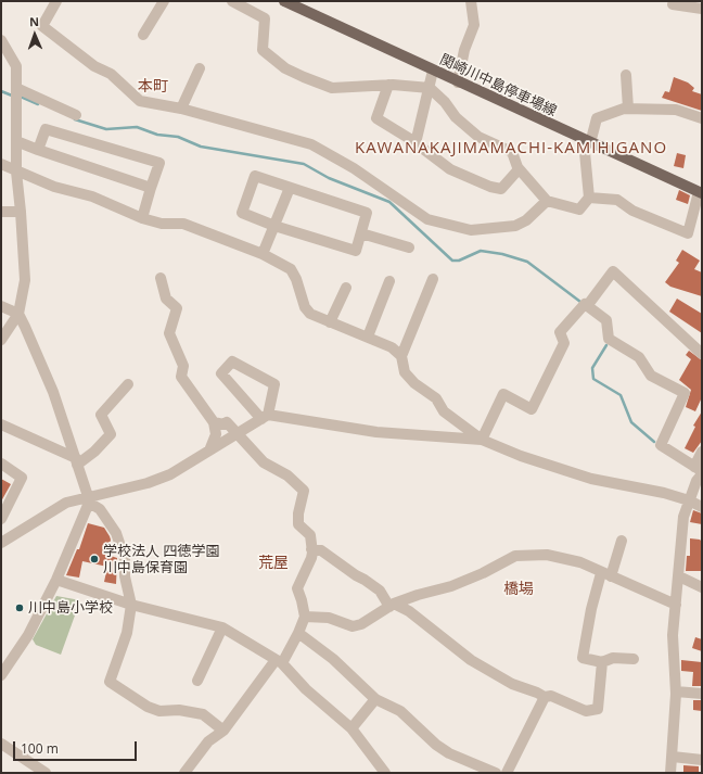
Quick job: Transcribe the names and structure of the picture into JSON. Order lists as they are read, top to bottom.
{
  "streets": {
    "main road": ["関崎川中島停車場線"]
  },
  "districts": [
    "本町",
    "KAWANAKAJIMAMACHI-KAMIHIGANO",
    "荒屋",
    "橋場"
  ],
  "places": ["学校法人 四徳学園 川中島保育園", "川中島小学校"],
  "scale_bar": "100 m",
  "north": "top"
}
